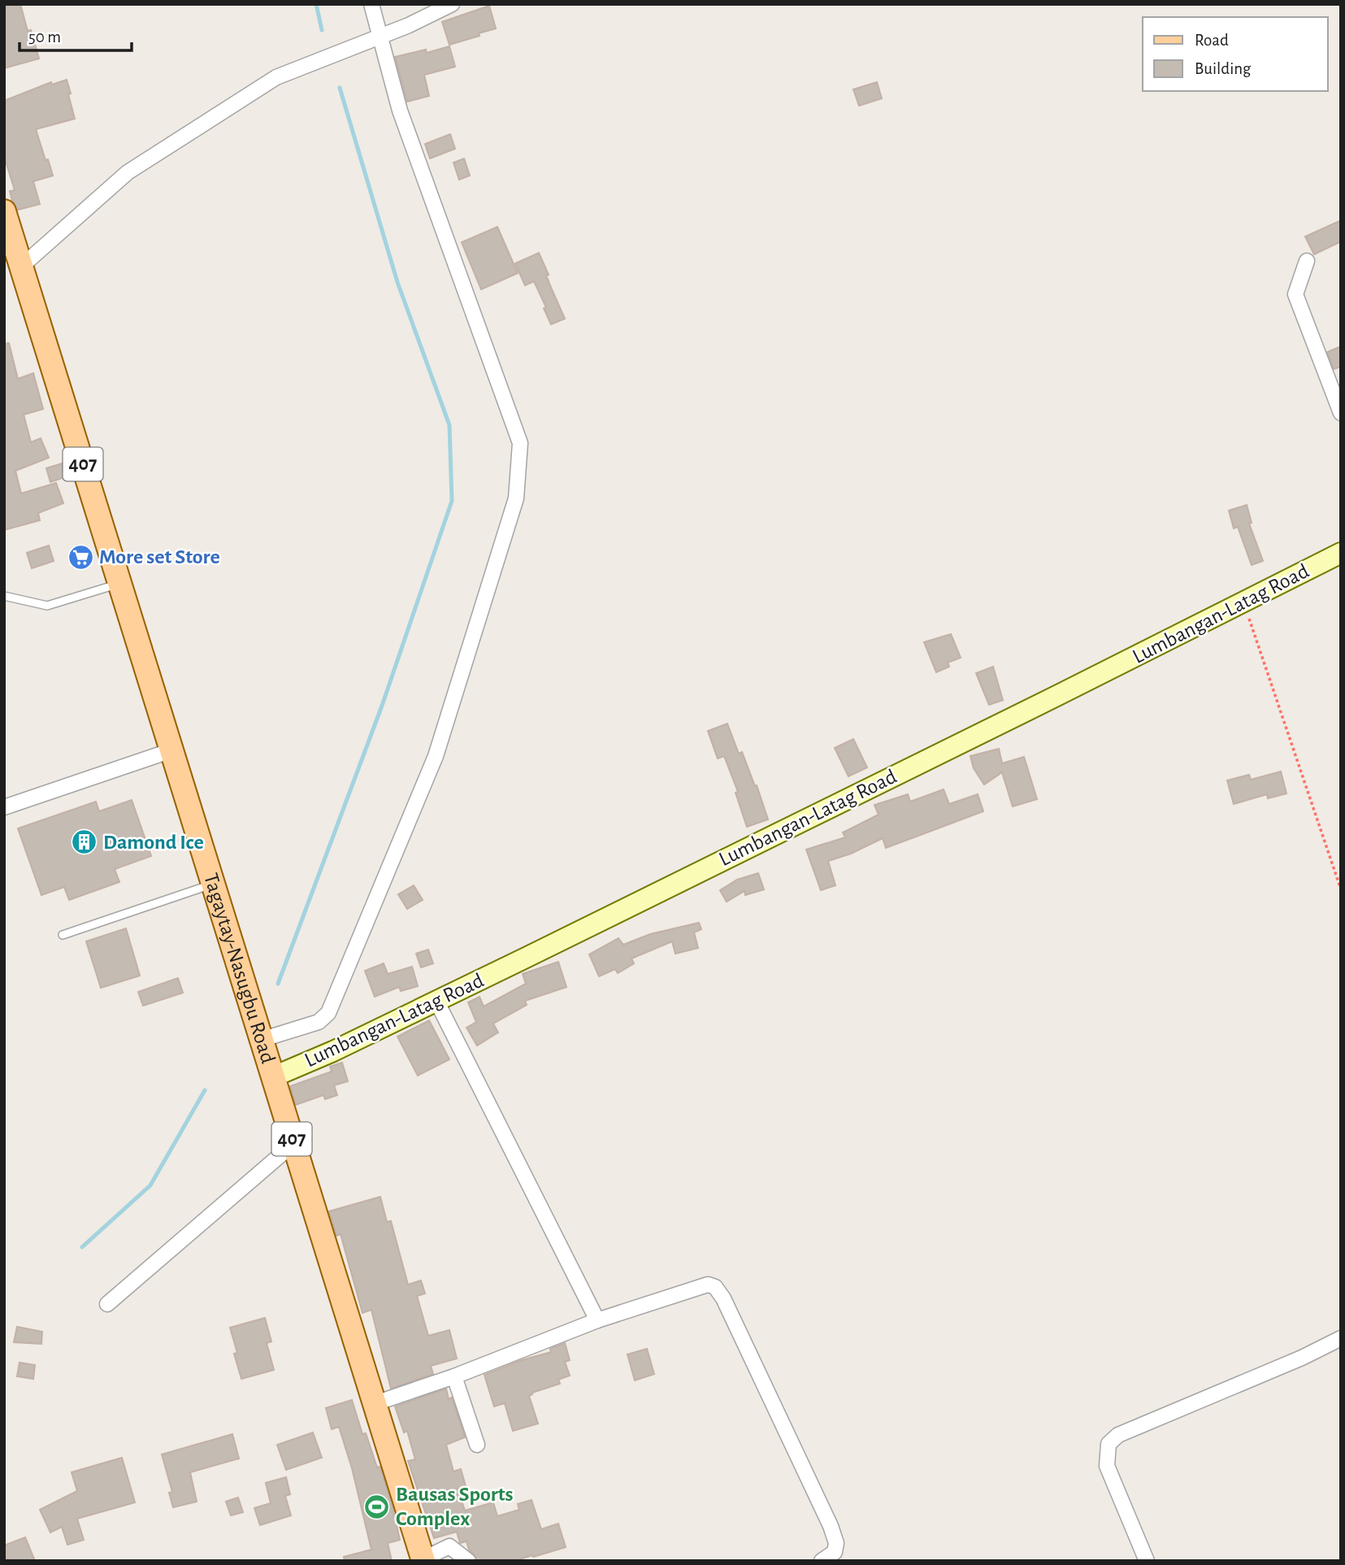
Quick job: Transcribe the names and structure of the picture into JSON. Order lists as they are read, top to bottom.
{
  "streets": {
    "main road": ["407", "Tagaytay-Nasugbu Road"],
    "street": ["Lumbangan-Latag Road"]
  },
  "crossings": [
    ["Lumbangan-Latag Road", "Tagaytay-Nasugbu Road"]
  ],
  "places": {
    "supermarket": ["More set Store"],
    "building": ["Damond Ice"],
    "sports": ["Bausas Sports Complex"]
  },
  "legend": ["Road", "Building"],
  "scale_bar": "50 m"
}
